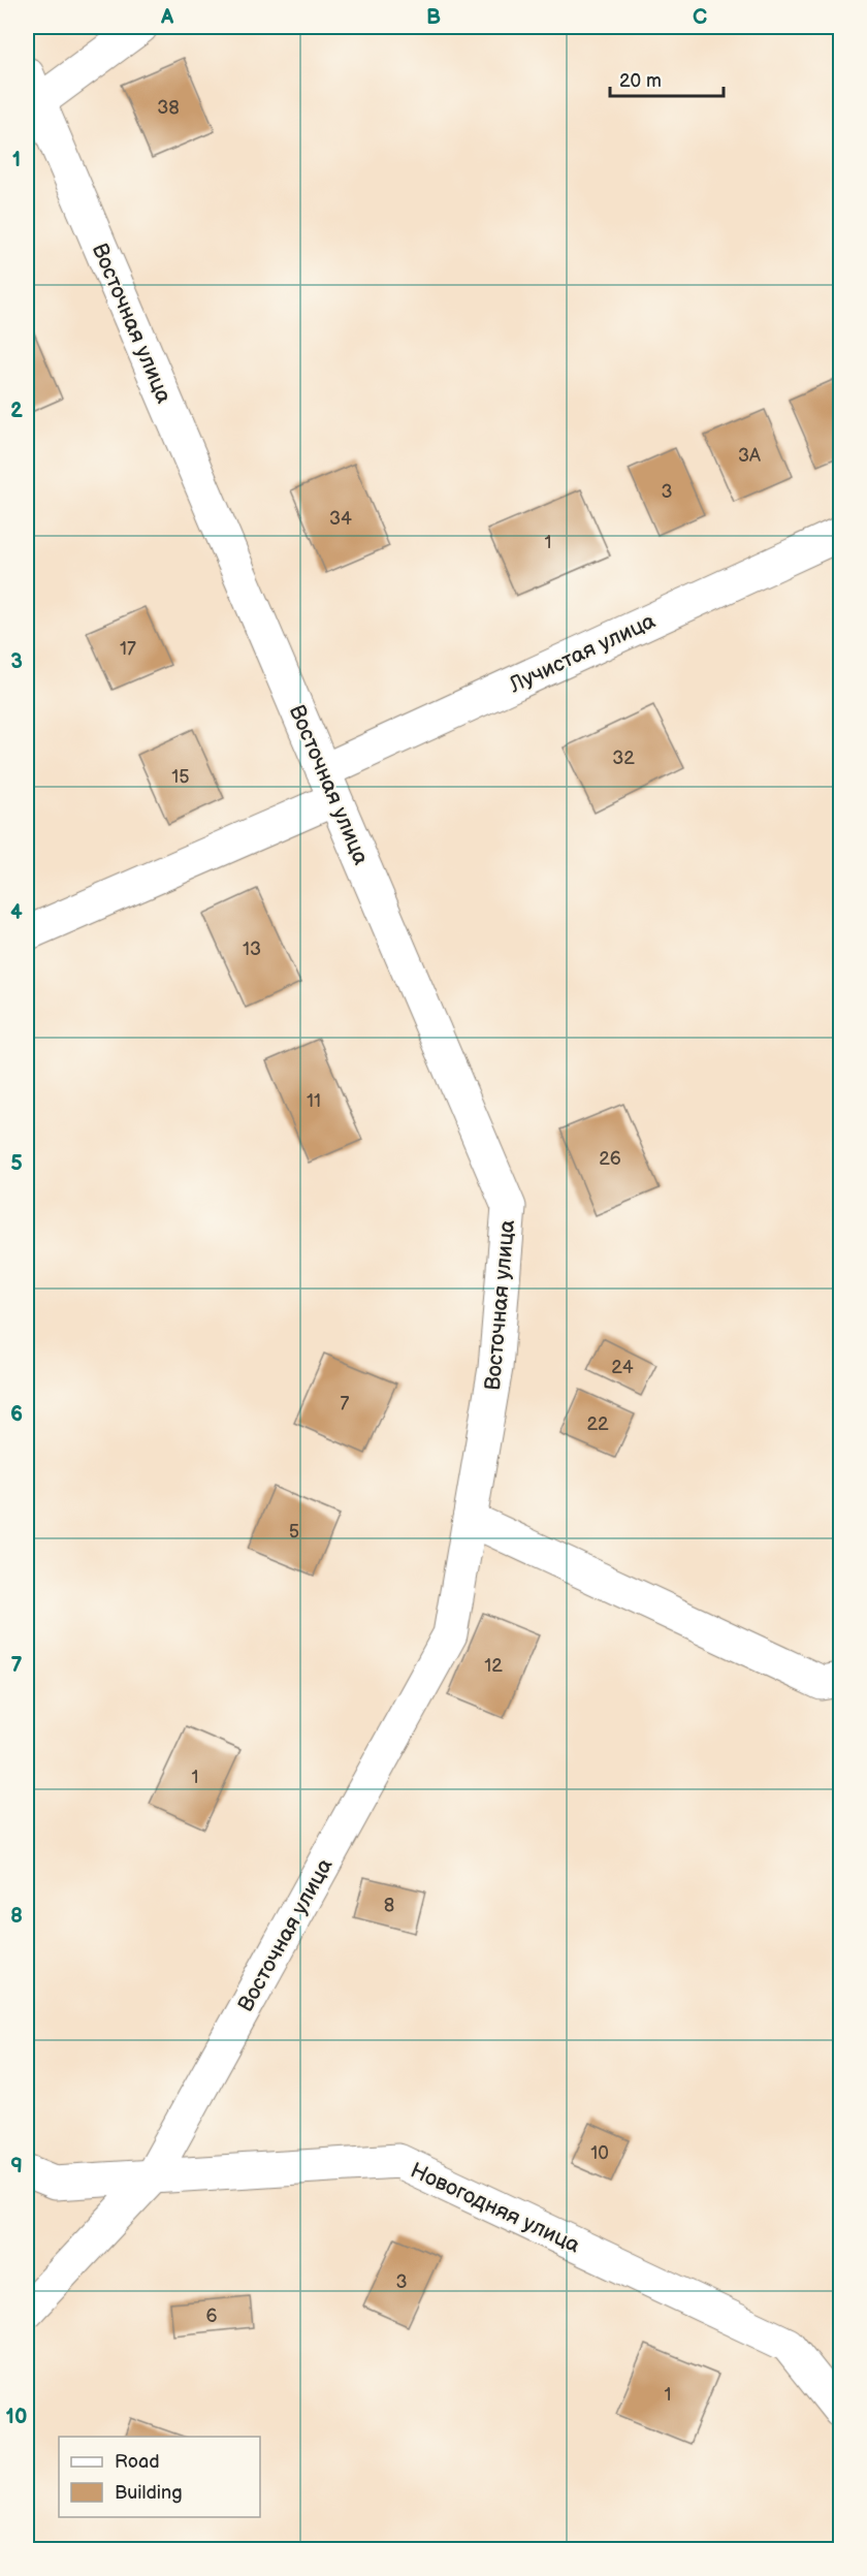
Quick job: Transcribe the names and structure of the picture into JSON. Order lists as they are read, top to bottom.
{
  "streets": {
    "street": ["Восточная улица", "Лучистая улица", "Новогодняя улица"]
  },
  "crossings": [
    ["Восточная улица", "Лучистая улица"],
    ["Восточная улица", "Новогодняя улица"]
  ],
  "house_numbers": [
    "38",
    "3А",
    "3",
    "34",
    "1",
    "17",
    "32",
    "15",
    "13",
    "11",
    "26",
    "24",
    "7",
    "22",
    "5",
    "12",
    "1",
    "8",
    "10",
    "3",
    "6",
    "1"
  ],
  "legend": ["Road", "Building"],
  "scale_bar": "20 m",
  "grid": {
    "columns": ["A", "B", "C"],
    "rows": [
      "1",
      "2",
      "3",
      "4",
      "5",
      "6",
      "7",
      "8",
      "9",
      "10"
    ]
  }
}
